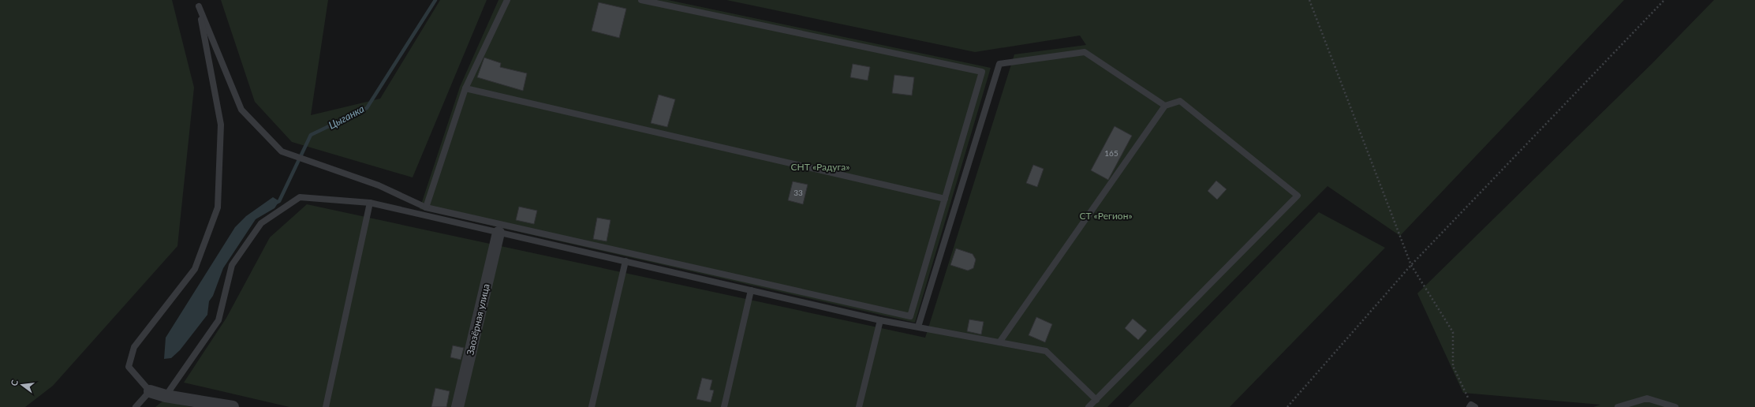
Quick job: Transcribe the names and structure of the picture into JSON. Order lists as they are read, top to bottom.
{
  "streets": {
    "street": ["Заозёрная улица"]
  },
  "water": ["Цыганка"],
  "parks": ["СНТ «Радуга»", "СТ «Регион»"],
  "house_numbers": ["165", "33"],
  "north": "left"
}
